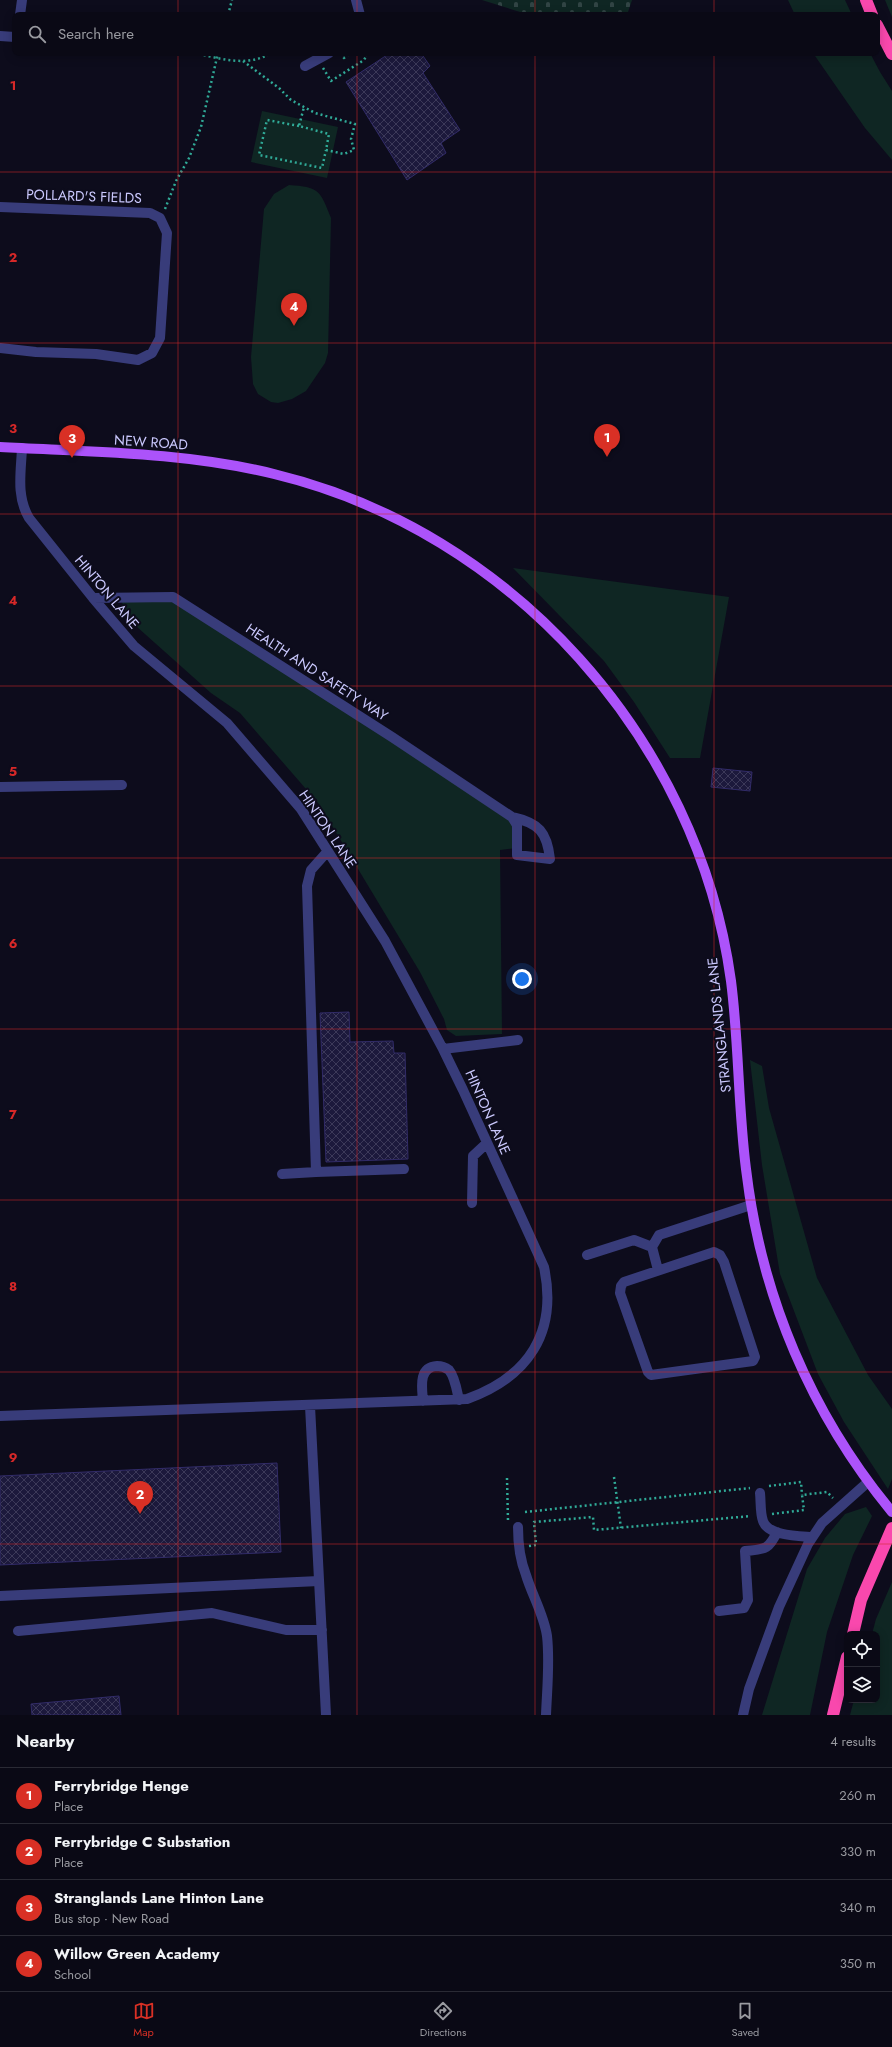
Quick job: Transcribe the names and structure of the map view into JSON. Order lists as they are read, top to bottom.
{
  "streets": {
    "main road": ["NEW ROAD", "STRANGLANDS LANE"],
    "street": ["POLLARD'S FIELDS", "HINTON LANE", "HEALTH AND SAFETY WAY"]
  },
  "crossings": [
    ["NEW ROAD", "HINTON LANE"],
    ["NEW ROAD", "STRANGLANDS LANE"],
    ["HINTON LANE", "HEALTH AND SAFETY WAY"]
  ],
  "page": {
    "search": "Search here",
    "pins": [
      "4",
      "1",
      "3",
      "2"
    ],
    "heading": ["Nearby", "4 results"],
    "list": [
      {
        "mark": "1",
        "name": "Ferrybridge Henge",
        "note": "Place",
        "value": "260 m"
      },
      {
        "mark": "2",
        "name": "Ferrybridge C Substation",
        "note": "Place",
        "value": "330 m"
      },
      {
        "mark": "3",
        "name": "Stranglands Lane Hinton Lane",
        "note": "Bus stop · New Road",
        "value": "340 m"
      },
      {
        "mark": "4",
        "name": "Willow Green Academy",
        "note": "School",
        "value": "350 m"
      }
    ],
    "nav": ["Map", "Directions", "Saved"]
  },
  "grid": {
    "rows": [
      "1",
      "2",
      "3",
      "4",
      "5",
      "6",
      "7",
      "8",
      "9"
    ]
  }
}
